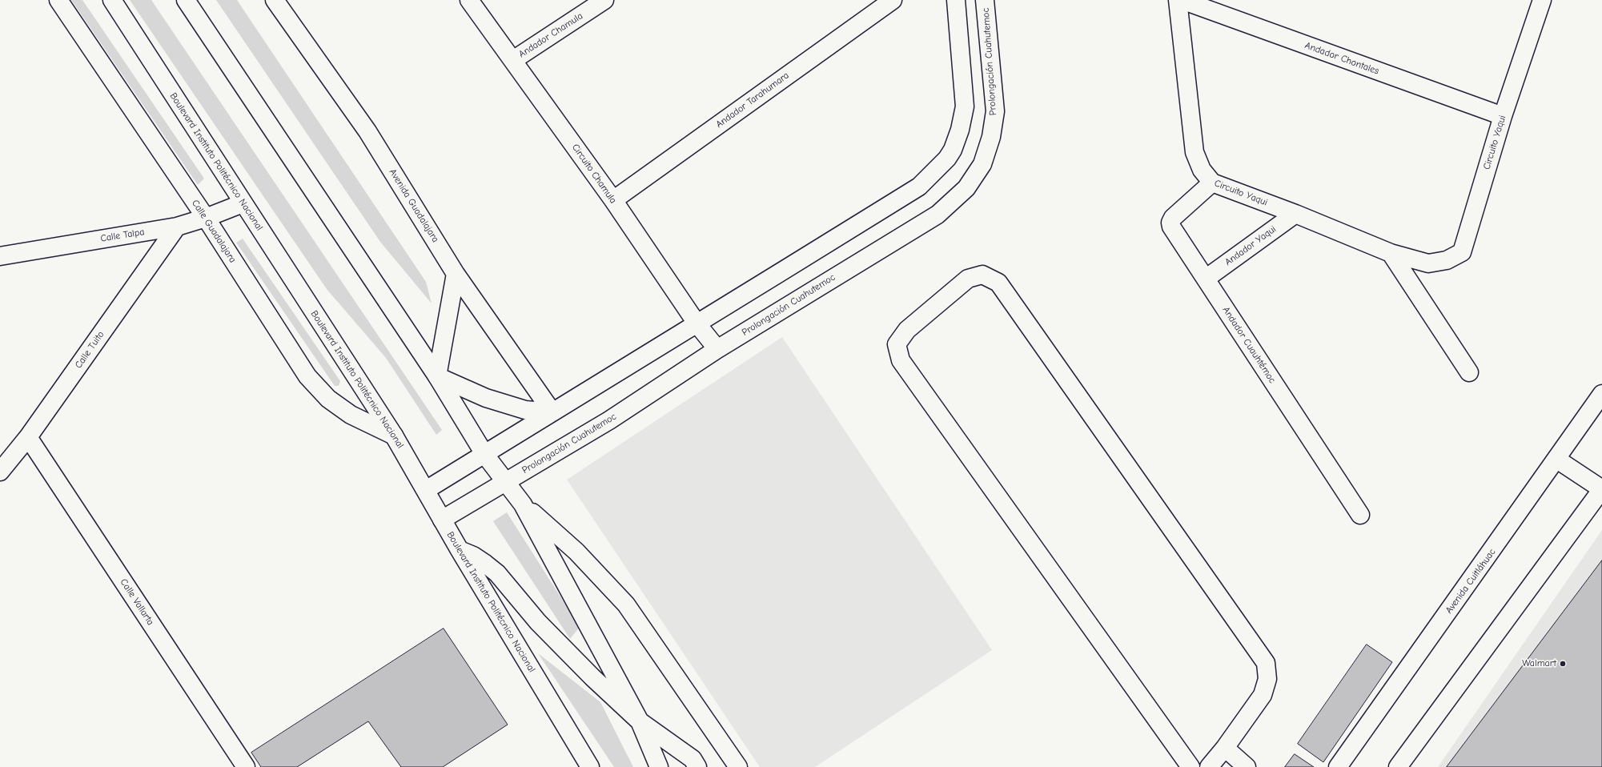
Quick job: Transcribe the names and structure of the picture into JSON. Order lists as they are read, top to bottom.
{
  "streets": {
    "street": [
      "Andador Chamula",
      "Andador Chontales",
      "Prolongación Cuahutemoc",
      "Andador Tarahumara",
      "Circuito Yaqui",
      "Boulevard Instituto Politécnico Nacional",
      "Circuito Chamula",
      "Avenida Guadalajara",
      "Calle Guadalajara",
      "Calle Talpa",
      "Andador Yaqui",
      "Andador Cuauhtémoc",
      "Calle Tuito",
      "Avenida Cuitláhuac",
      "Calle Vallarta"
    ]
  },
  "crossings": [
    ["Andador Chamula", "Circuito Chamula"],
    ["Andador Chontales", "Circuito Yaqui"],
    ["Prolongación Cuahutemoc", "Boulevard Instituto Politécnico Nacional"],
    ["Prolongación Cuahutemoc", "Circuito Chamula"],
    ["Andador Tarahumara", "Circuito Chamula"],
    ["Circuito Yaqui", "Andador Yaqui"],
    ["Circuito Yaqui", "Andador Cuauhtémoc"],
    ["Boulevard Instituto Politécnico Nacional", "Calle Guadalajara"],
    ["Boulevard Instituto Politécnico Nacional", "Calle Talpa"],
    ["Calle Guadalajara", "Calle Talpa"],
    ["Calle Talpa", "Calle Tuito"],
    ["Andador Yaqui", "Andador Cuauhtémoc"],
    ["Calle Tuito", "Calle Vallarta"]
  ],
  "places": ["Walmart"]
}
